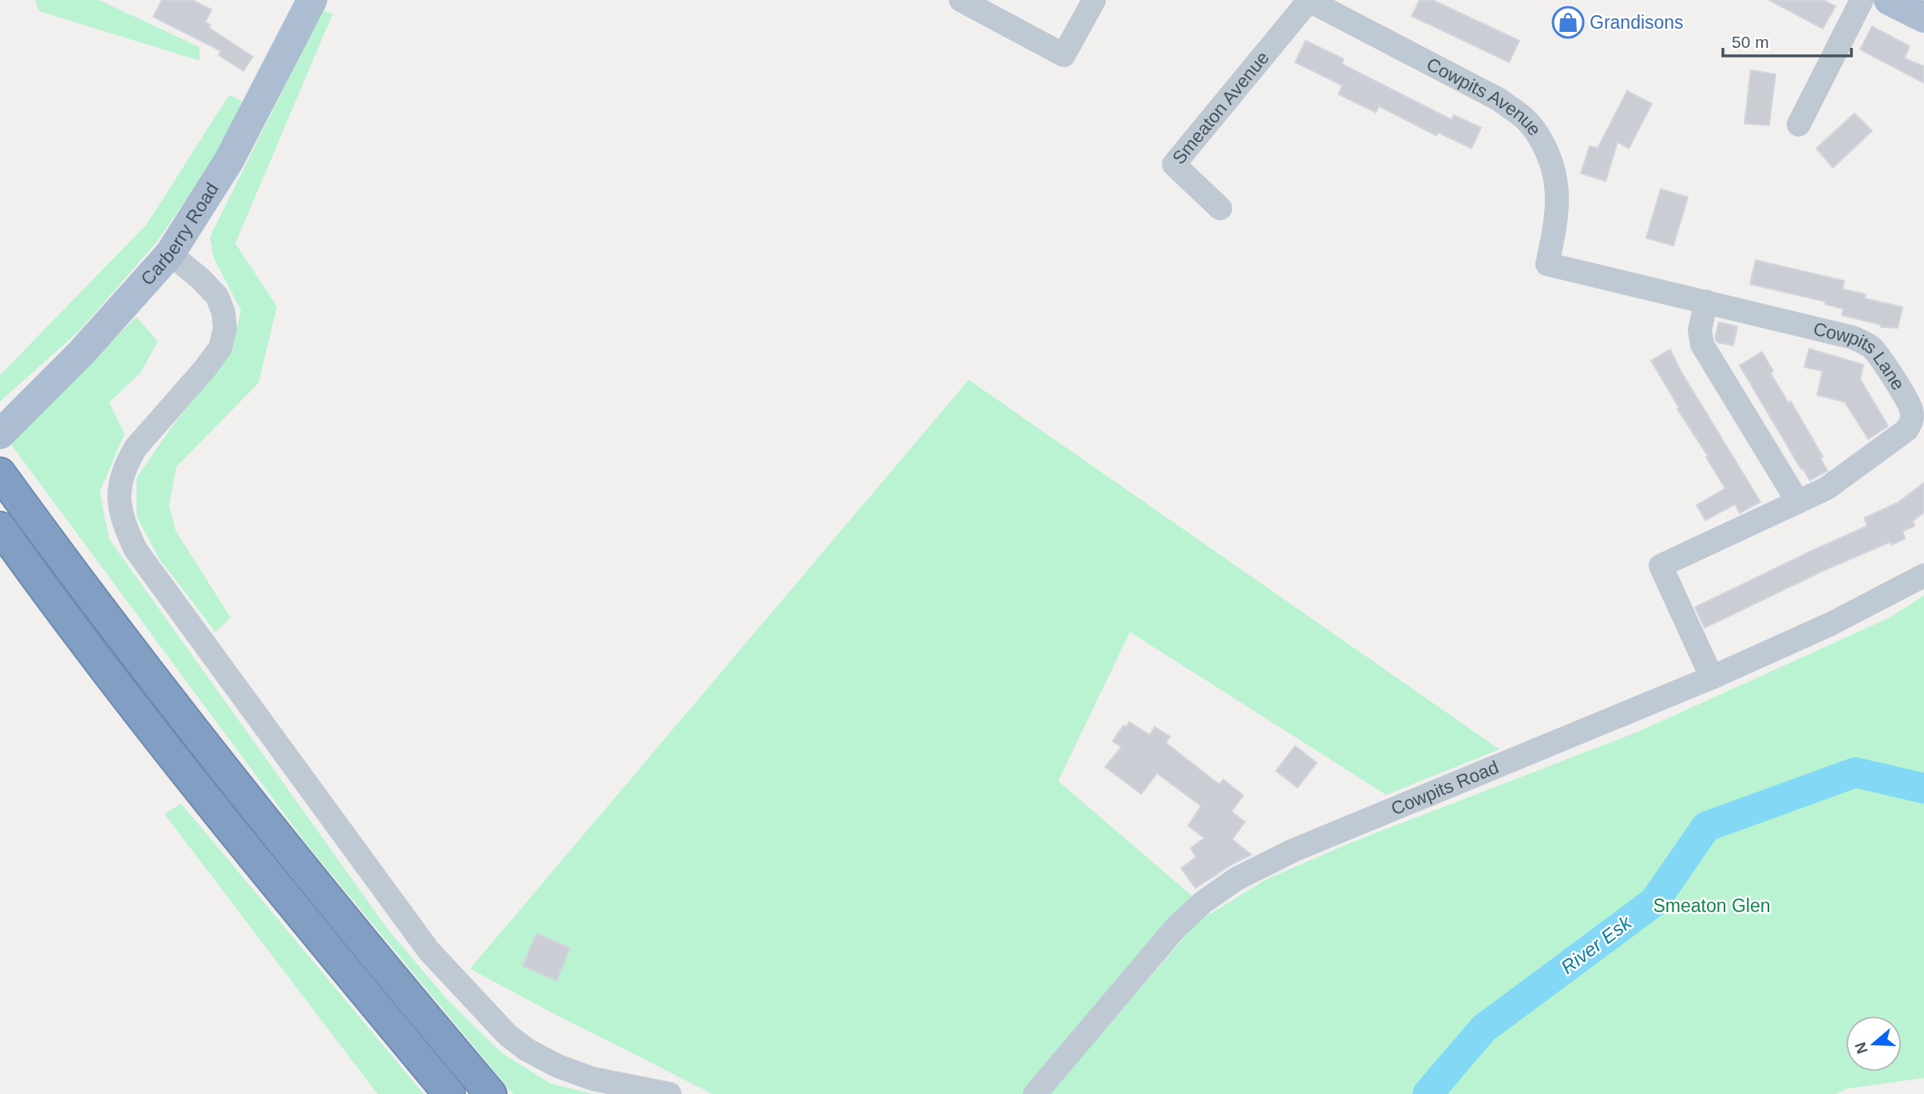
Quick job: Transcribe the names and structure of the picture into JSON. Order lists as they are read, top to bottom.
{
  "streets": {
    "main road": ["Carberry Road"],
    "street": [
      "Cowpits Avenue",
      "Smeaton Avenue",
      "Cowpits Lane",
      "Cowpits Road"
    ]
  },
  "crossings": [
    ["Cowpits Avenue", "Smeaton Avenue"],
    ["Cowpits Avenue", "Cowpits Lane"],
    ["Cowpits Lane", "Cowpits Road"]
  ],
  "water": ["River Esk"],
  "parks": ["Smeaton Glen"],
  "places": {
    "shop": ["Grandisons"]
  },
  "scale_bar": "50 m",
  "north": "left"
}
